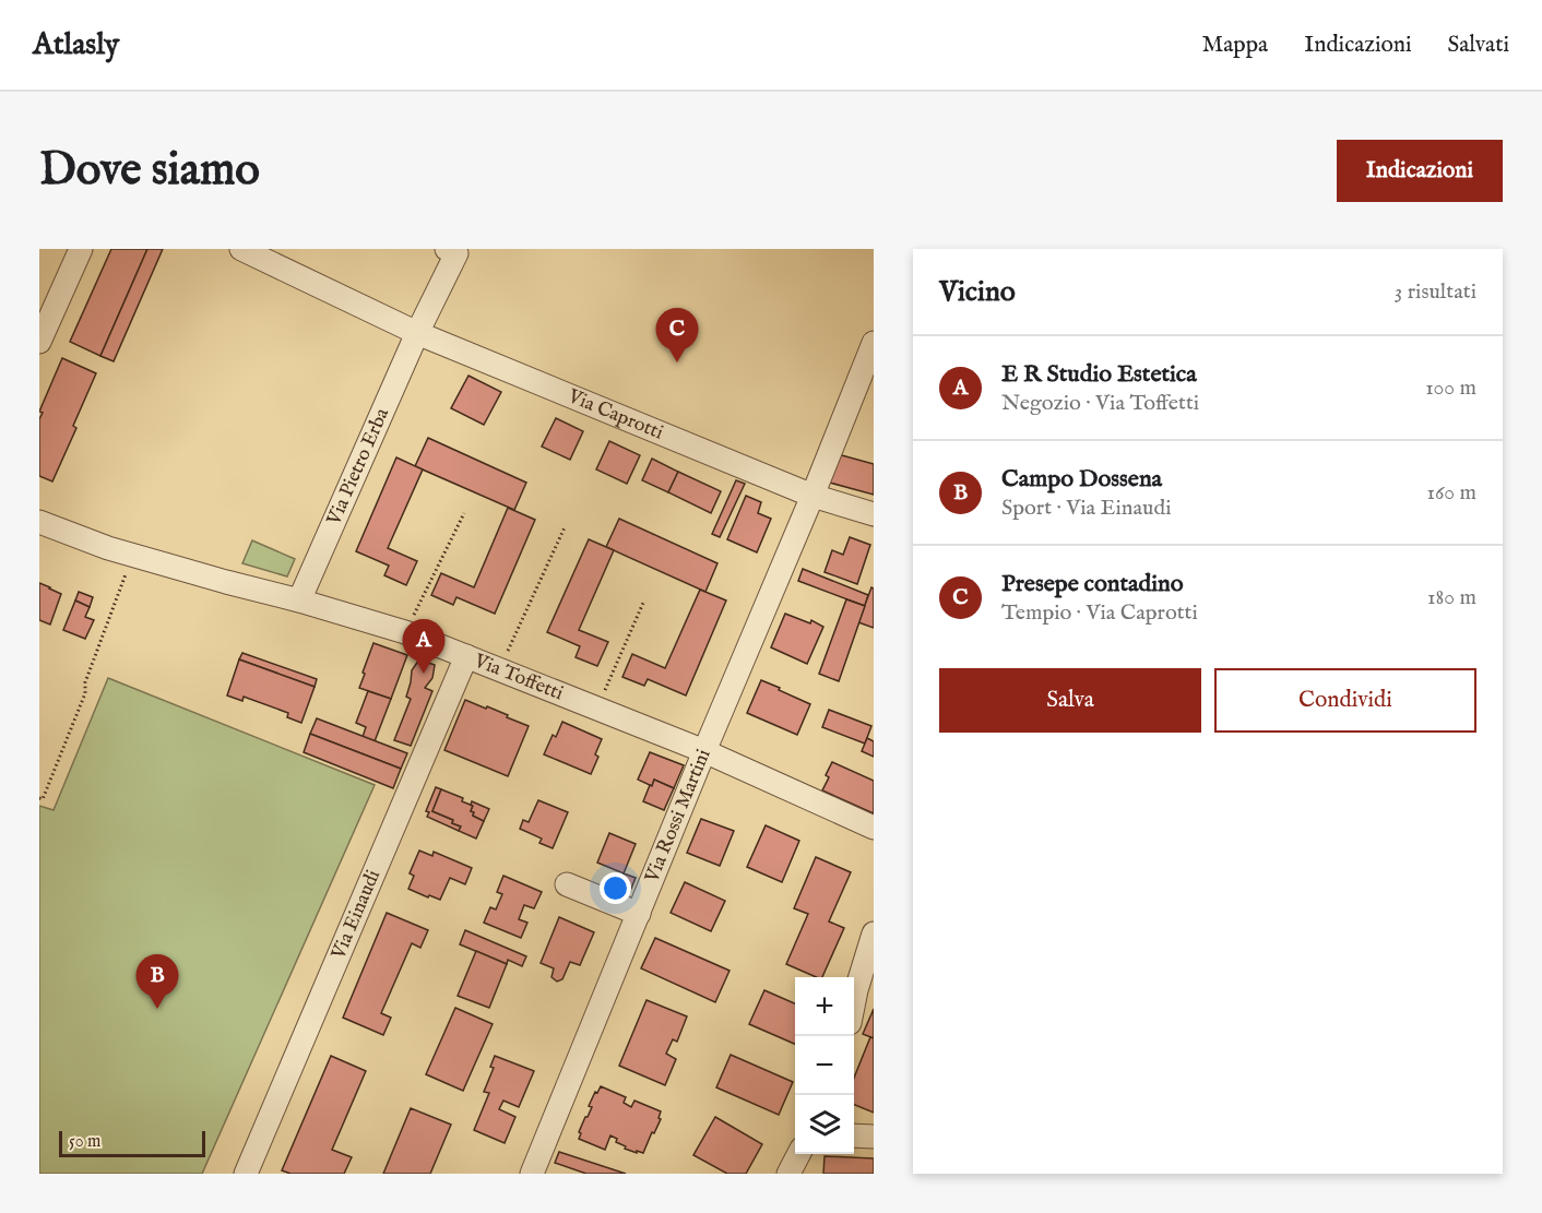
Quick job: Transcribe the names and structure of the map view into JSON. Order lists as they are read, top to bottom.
{
  "streets": {
    "street": [
      "Via Caprotti",
      "Via Pietro Erba",
      "Via Toffetti",
      "Via Rossi Martini",
      "Via Einaudi"
    ]
  },
  "crossings": [
    ["Via Caprotti", "Via Pietro Erba"],
    ["Via Caprotti", "Via Rossi Martini"],
    ["Via Pietro Erba", "Via Toffetti"],
    ["Via Toffetti", "Via Rossi Martini"],
    ["Via Toffetti", "Via Einaudi"]
  ],
  "scale_bar": "50 m",
  "page": {
    "header": "Atlasly",
    "nav": ["Mappa", "Indicazioni", "Salvati"],
    "buttons": [
      "Indicazioni",
      ["Salva", "Condividi"]
    ],
    "title": "Dove siamo",
    "heading": ["Vicino", "3 risultati"],
    "pins": ["C", "A", "B"],
    "list": [
      {
        "mark": "A",
        "name": "E R Studio Estetica",
        "note": "Negozio · Via Toffetti",
        "value": "100 m"
      },
      {
        "mark": "B",
        "name": "Campo Dossena",
        "note": "Sport · Via Einaudi",
        "value": "160 m"
      },
      {
        "mark": "C",
        "name": "Presepe contadino",
        "note": "Tempio · Via Caprotti",
        "value": "180 m"
      }
    ],
    "map_buttons": ["+", "−"],
    "scale": "50 m"
  }
}
